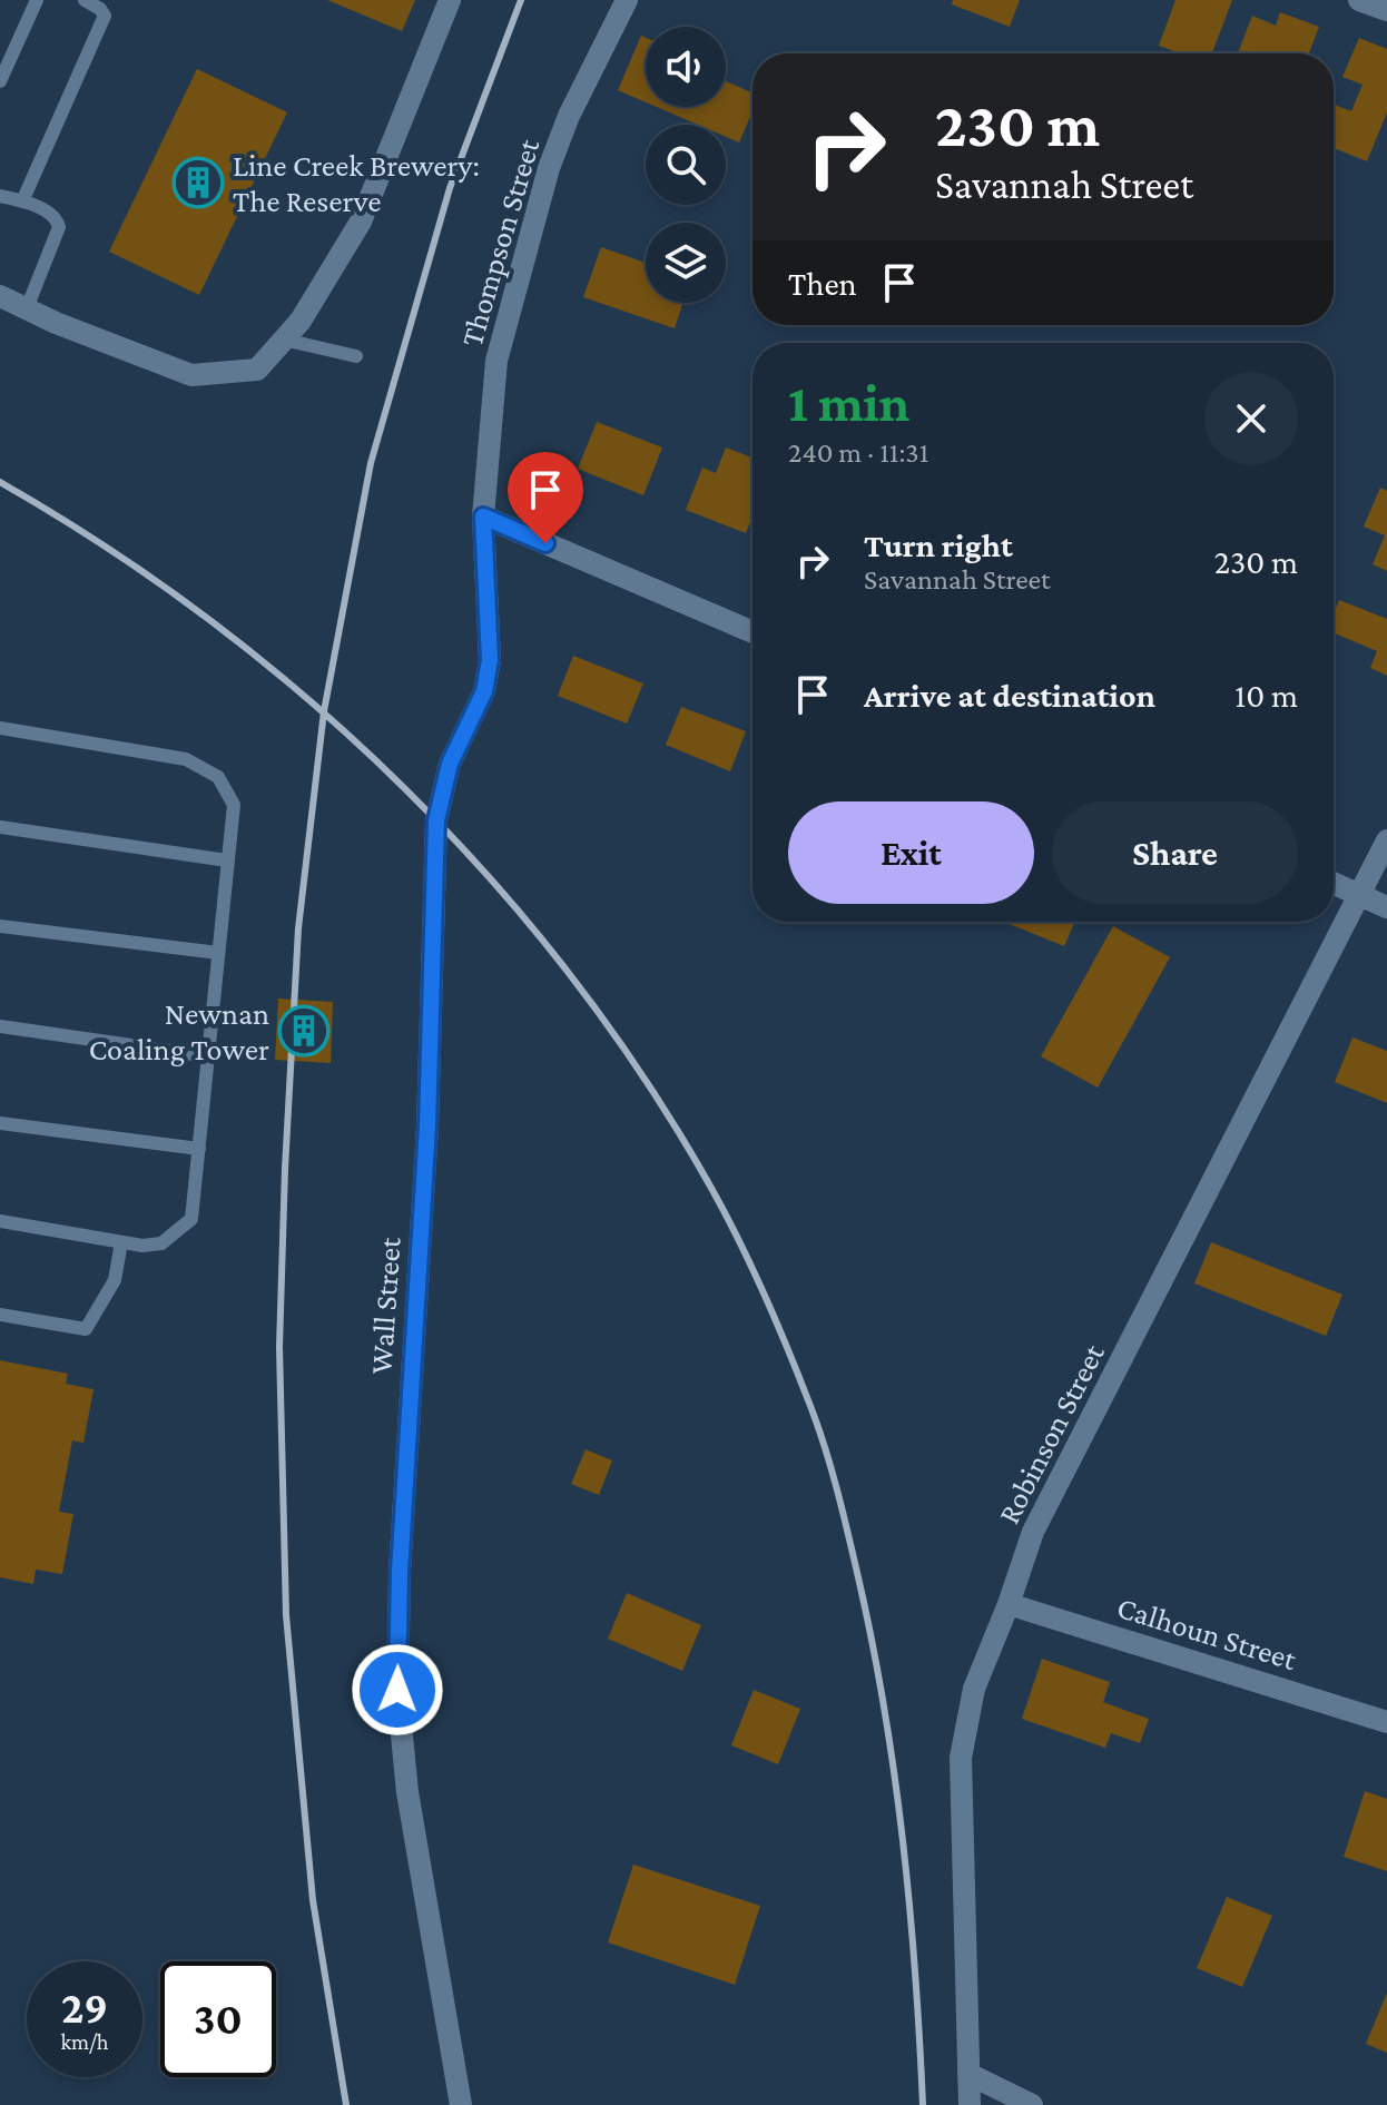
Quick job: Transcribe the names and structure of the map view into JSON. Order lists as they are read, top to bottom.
{
  "streets": {
    "street": [
      "Thompson Street",
      "Wall Street",
      "Robinson Street",
      "Calhoun Street"
    ]
  },
  "crossings": [
    ["Thompson Street", "Wall Street"],
    ["Robinson Street", "Calhoun Street"]
  ],
  "places": {
    "building": ["Line Creek Brewery: The Reserve", "Newnan Coaling Tower"]
  },
  "page": {
    "turn": ["230 m", "Savannah Street"],
    "then": "Then",
    "heading": ["1 min", "240 m · 11:31"],
    "list": [
      {
        "name": "Turn right",
        "note": "Savannah Street",
        "value": "230 m"
      },
      {
        "name": "Arrive at destination",
        "value": "10 m"
      }
    ],
    "buttons": ["Exit", "Share"],
    "speed": "29 km/h",
    "limit": "30"
  }
}
